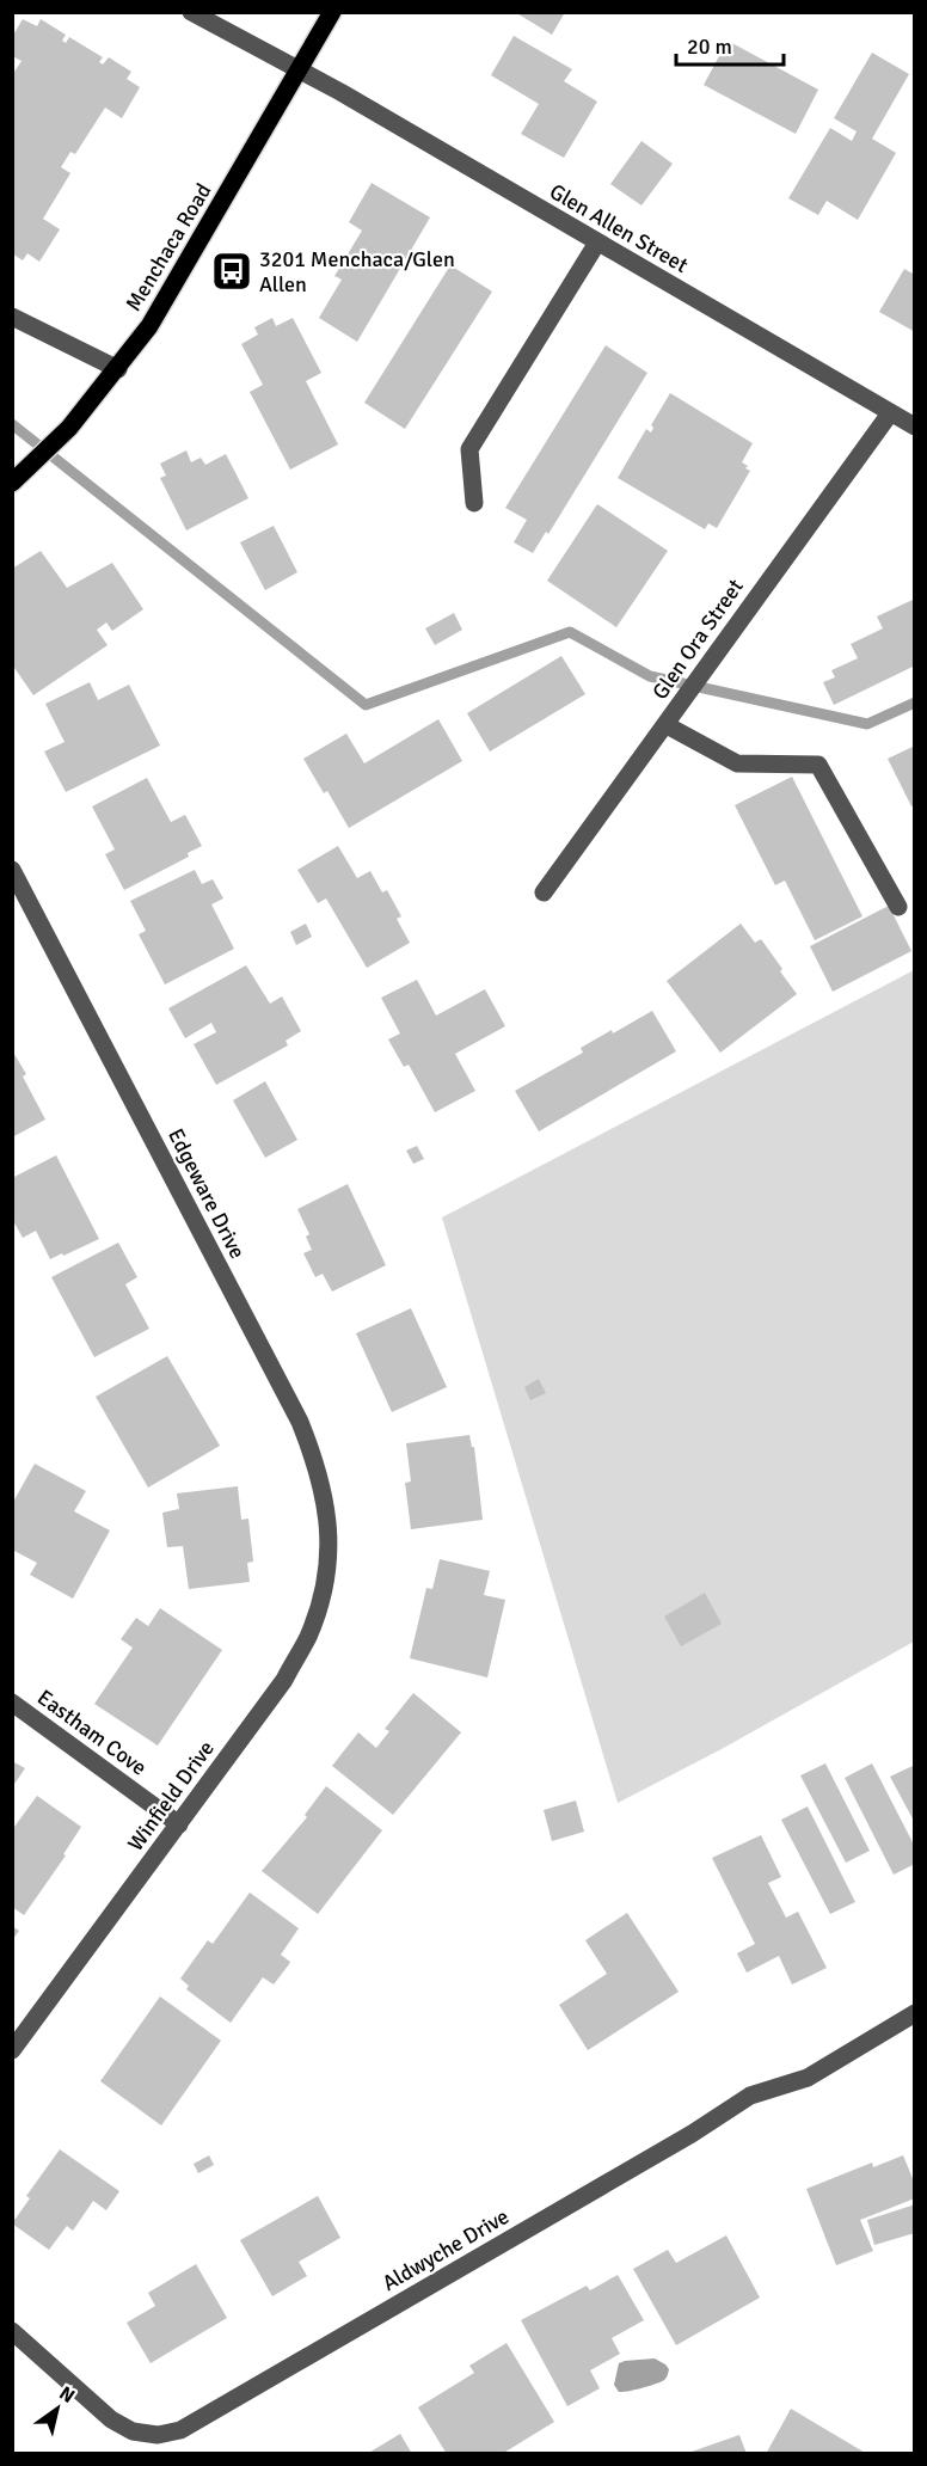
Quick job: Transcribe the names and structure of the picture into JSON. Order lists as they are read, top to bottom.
{
  "streets": {
    "main road": ["Menchaca Road"],
    "street": [
      "Glen Allen Street",
      "Glen Ora Street",
      "Edgeware Drive",
      "Eastham Cove",
      "Winfield Drive",
      "Aldwyche Drive"
    ]
  },
  "crossings": [
    ["Glen Allen Street", "Menchaca Road"],
    ["Glen Allen Street", "Glen Ora Street"],
    ["Edgeware Drive", "Winfield Drive"],
    ["Eastham Cove", "Winfield Drive"]
  ],
  "places": {
    "bus stop": ["3201 Menchaca/Glen Allen"]
  },
  "scale_bar": "20 m",
  "north": "top right"
}
